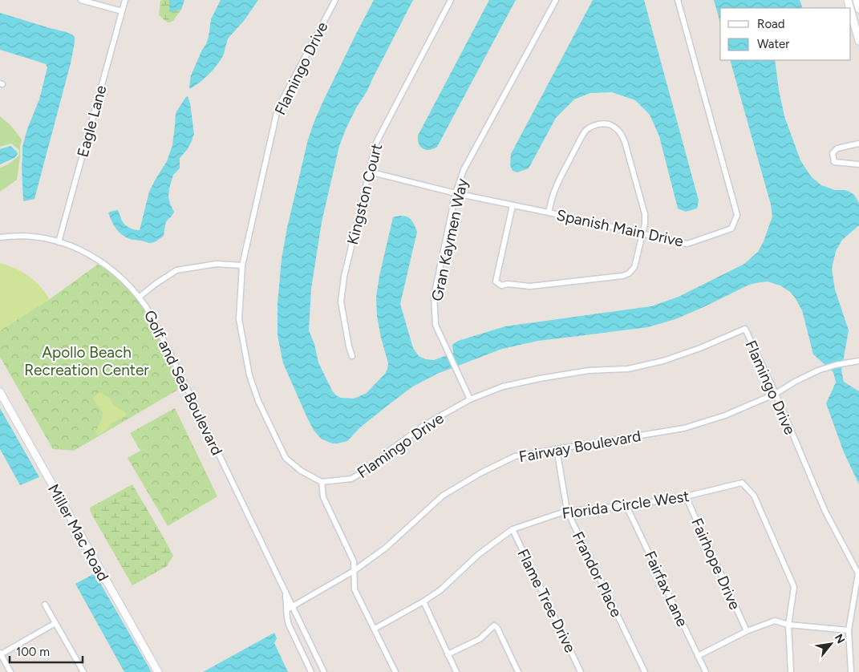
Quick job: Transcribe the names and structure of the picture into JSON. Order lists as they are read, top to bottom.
{
  "streets": {
    "street": [
      "Flamingo Drive",
      "Eagle Lane",
      "Kingston Court",
      "Spanish Main Drive",
      "Gran Kaymen Way",
      "Golf and Sea Boulevard",
      "Fairway Boulevard",
      "Florida Circle West",
      "Miller Mac Road",
      "Fairhope Drive",
      "Frandor Place",
      "Fairfax Lane",
      "Flame Tree Drive"
    ]
  },
  "crossings": [
    ["Flamingo Drive", "Gran Kaymen Way"],
    ["Flamingo Drive", "Fairway Boulevard"],
    ["Eagle Lane", "Golf and Sea Boulevard"],
    ["Kingston Court", "Spanish Main Drive"],
    ["Spanish Main Drive", "Gran Kaymen Way"],
    ["Golf and Sea Boulevard", "Fairway Boulevard"],
    ["Fairway Boulevard", "Frandor Place"],
    ["Florida Circle West", "Fairhope Drive"],
    ["Florida Circle West", "Frandor Place"],
    ["Florida Circle West", "Fairfax Lane"],
    ["Florida Circle West", "Flame Tree Drive"]
  ],
  "parks": ["Apollo Beach Recreation Center"],
  "legend": ["Road", "Water"],
  "scale_bar": "100 m",
  "north": "top right"
}
